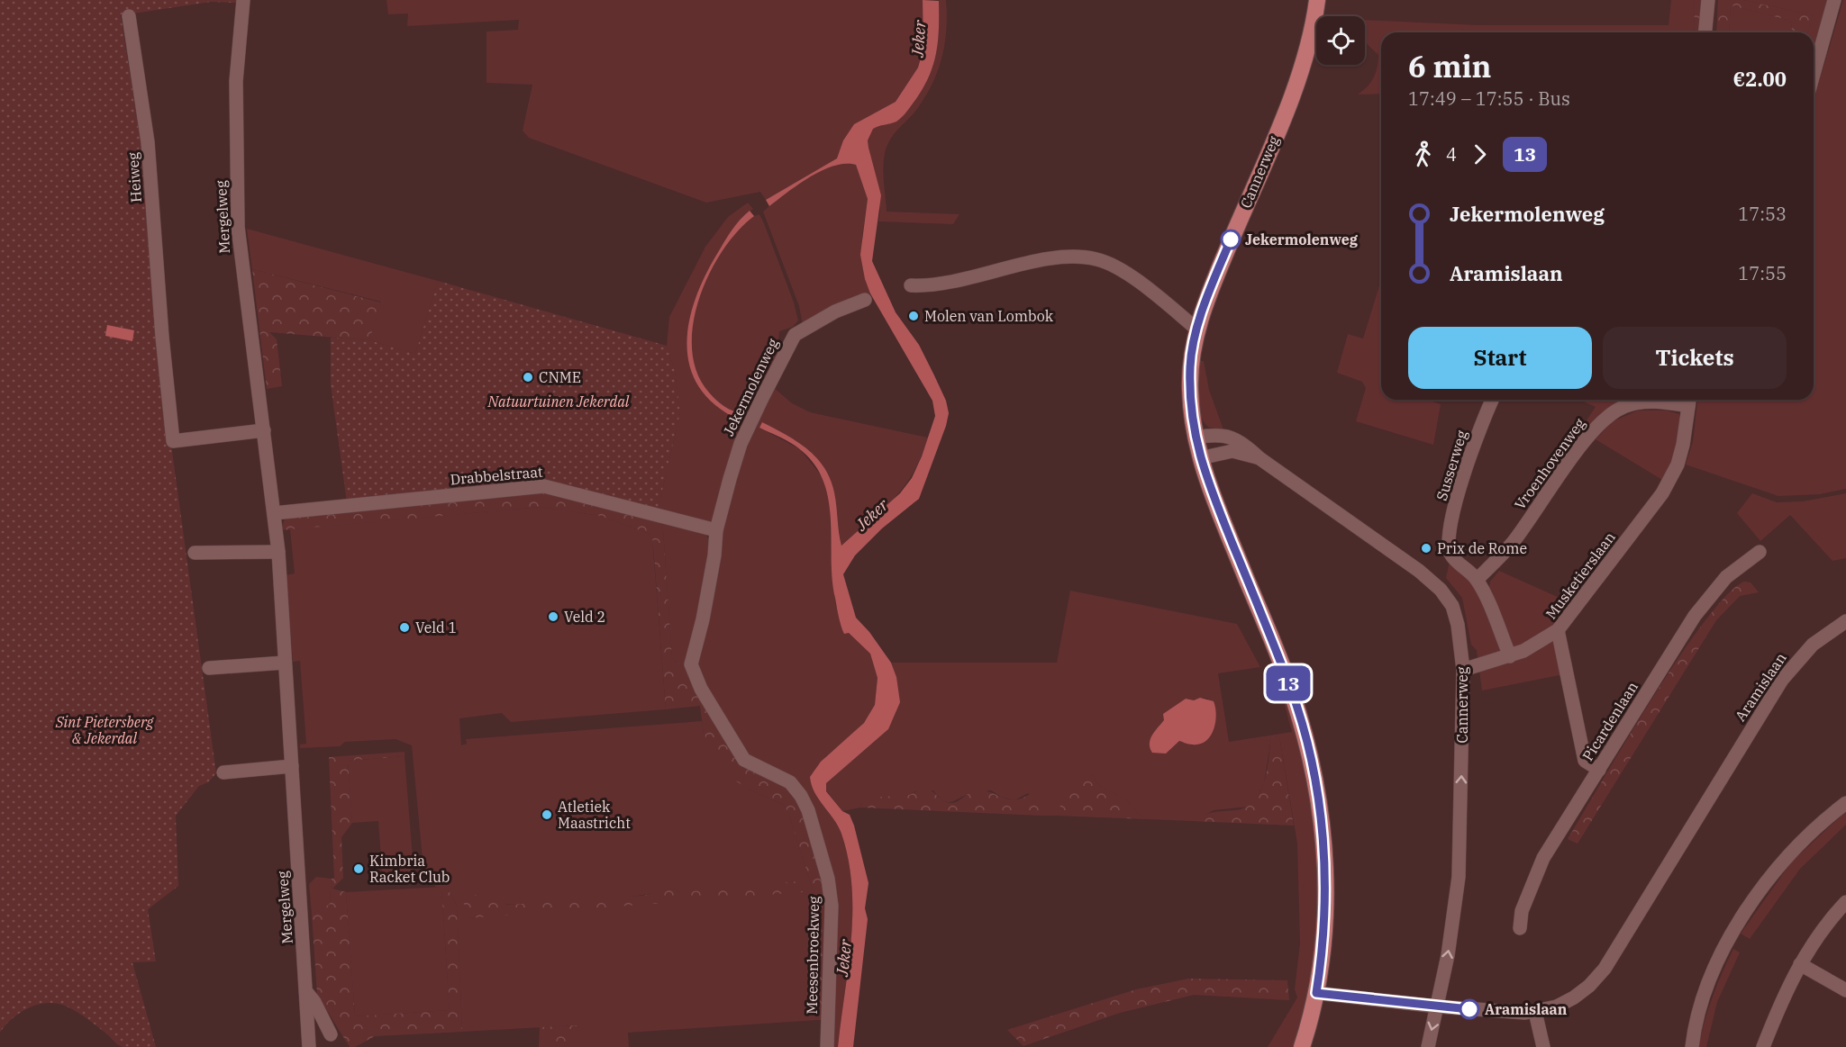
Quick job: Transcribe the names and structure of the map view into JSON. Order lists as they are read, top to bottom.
{
  "streets": {
    "main road": ["Cannerweg"],
    "street": [
      "Heiweg",
      "Mergelweg",
      "Jekermolenweg",
      "Vroenhovenweg",
      "Susserweg",
      "Drabbelstraat",
      "Musketierslaan",
      "Aramislaan",
      "Picardenlaan",
      "Meesenbroekweg"
    ]
  },
  "crossings": [
    ["Cannerweg", "Aramislaan"],
    ["Heiweg", "Mergelweg"],
    ["Mergelweg", "Drabbelstraat"],
    ["Jekermolenweg", "Drabbelstraat"],
    ["Jekermolenweg", "Meesenbroekweg"],
    ["Vroenhovenweg", "Susserweg"],
    ["Vroenhovenweg", "Musketierslaan"],
    ["Drabbelstraat", "Meesenbroekweg"],
    ["Musketierslaan", "Picardenlaan"]
  ],
  "water": ["Jeker"],
  "parks": ["Natuurtuinen Jekerdal", "Sint Pietersberg & Jekerdal"],
  "places": [
    "Jekermolenweg",
    "Molen van Lombok",
    "CNME",
    "Prix de Rome",
    "Veld 2",
    "Veld 1",
    "Atletiek Maastricht",
    "Kimbria Racket Club",
    "Aramislaan"
  ],
  "lines": ["bus line 13"],
  "page": {
    "on_map": "13",
    "heading": ["6 min", "17:49 – 17:55 · Bus", "€2.00"],
    "legs": ["4", "13"],
    "list": [
      {
        "name": "Jekermolenweg",
        "value": "17:53"
      },
      {
        "name": "Aramislaan",
        "value": "17:55"
      }
    ],
    "buttons": ["Start", "Tickets"]
  }
}
